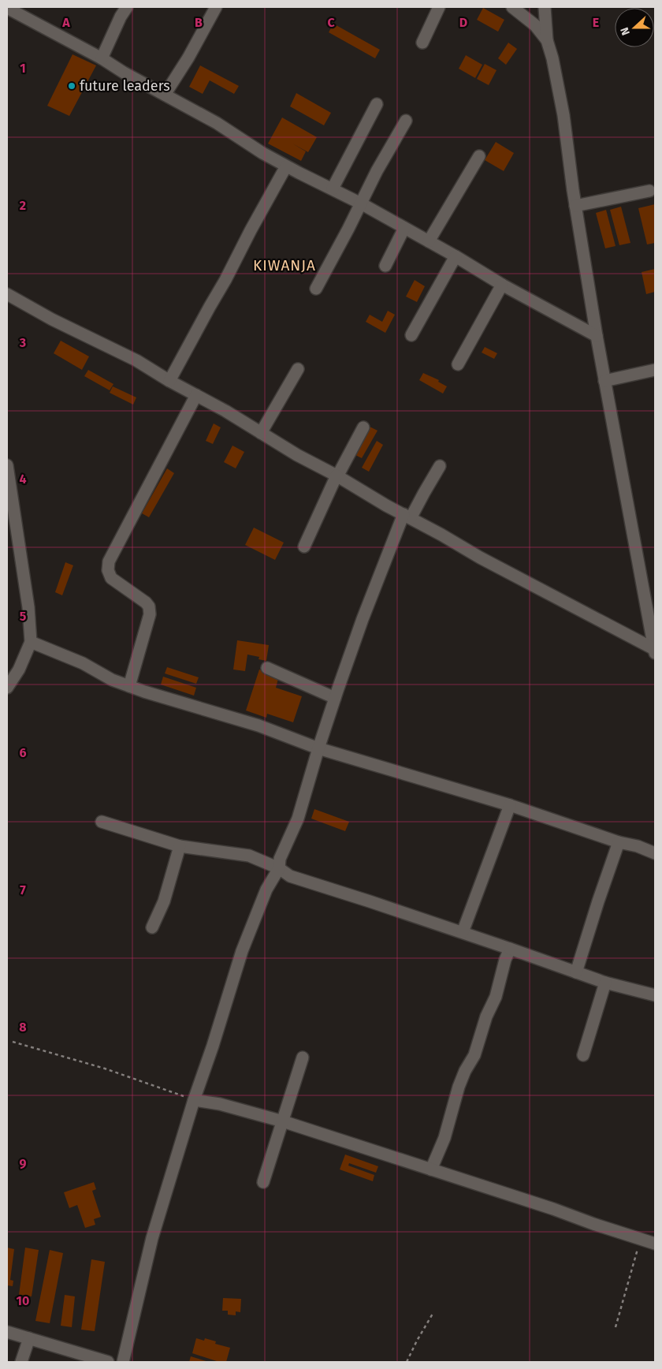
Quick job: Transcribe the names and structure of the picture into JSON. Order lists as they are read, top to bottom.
{
  "districts": ["KIWANJA"],
  "places": ["future leaders"],
  "north": "left",
  "grid": {
    "columns": [
      "A",
      "B",
      "C",
      "D",
      "E"
    ],
    "rows": [
      "1",
      "2",
      "3",
      "4",
      "5",
      "6",
      "7",
      "8",
      "9",
      "10"
    ]
  }
}
